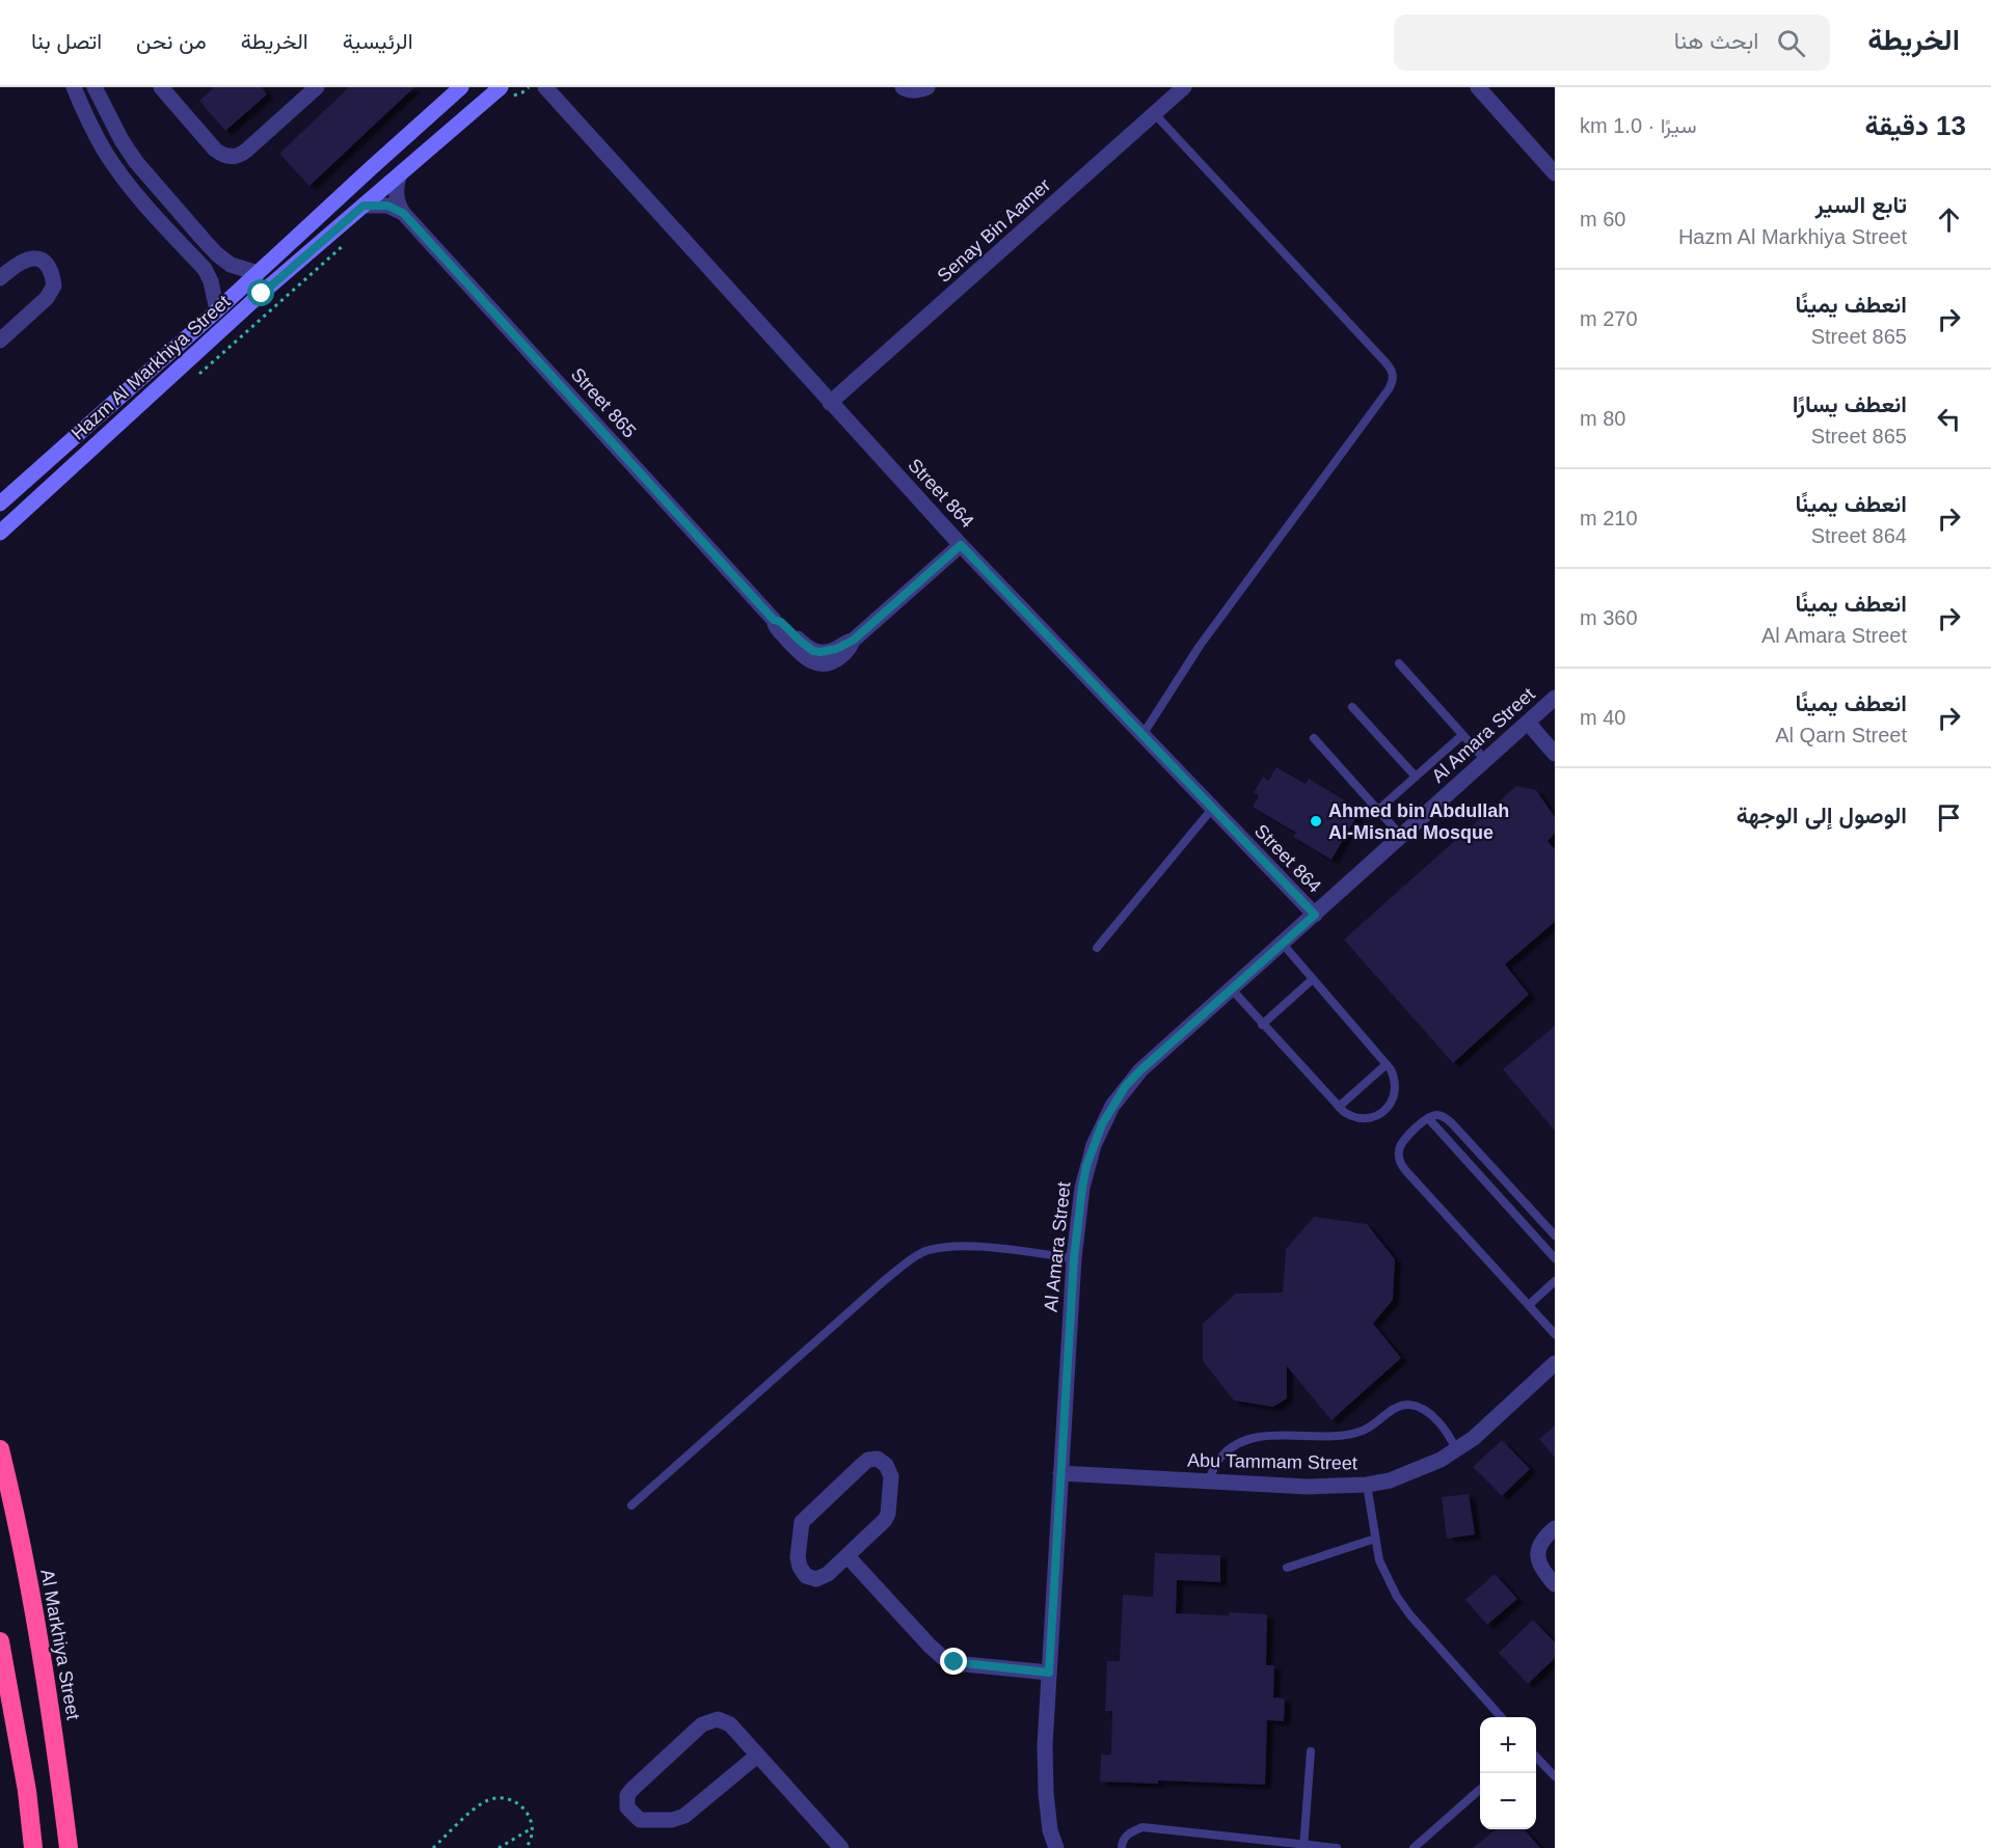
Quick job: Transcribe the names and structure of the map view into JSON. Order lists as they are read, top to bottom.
{
  "streets": {
    "highway": ["Al Markhiya Street"],
    "street": [
      "Senay Bin Aamer",
      "Hazm Al Markhiya Street",
      "Street 865",
      "Street 864",
      "Al Amara Street",
      "Abu Tammam Street"
    ]
  },
  "crossings": [
    ["Senay Bin Aamer", "Street 864"],
    ["Street 865", "Street 864"],
    ["Street 864", "Al Amara Street"],
    ["Al Amara Street", "Abu Tammam Street"]
  ],
  "places": ["Ahmed bin Abdullah Al-Misnad Mosque"],
  "page": {
    "header": "الخريطة",
    "search": "ابحث هنا",
    "nav": [
      "الرئيسية",
      "الخريطة",
      "من نحن",
      "اتصل بنا"
    ],
    "heading": ["13 دقيقة", "سيرًا · 1.0 km"],
    "list": [
      ["تابع السير", "Hazm Al Markhiya Street", "60 m"],
      ["انعطف يمينًا", "Street 865", "270 m"],
      ["انعطف يسارًا", "Street 865", "80 m"],
      ["انعطف يمينًا", "Street 864", "210 m"],
      ["انعطف يمينًا", "Al Amara Street", "360 m"],
      ["انعطف يمينًا", "Al Qarn Street", "40 m"],
      "الوصول إلى الوجهة"
    ],
    "map_buttons": ["+", "−"]
  }
}
